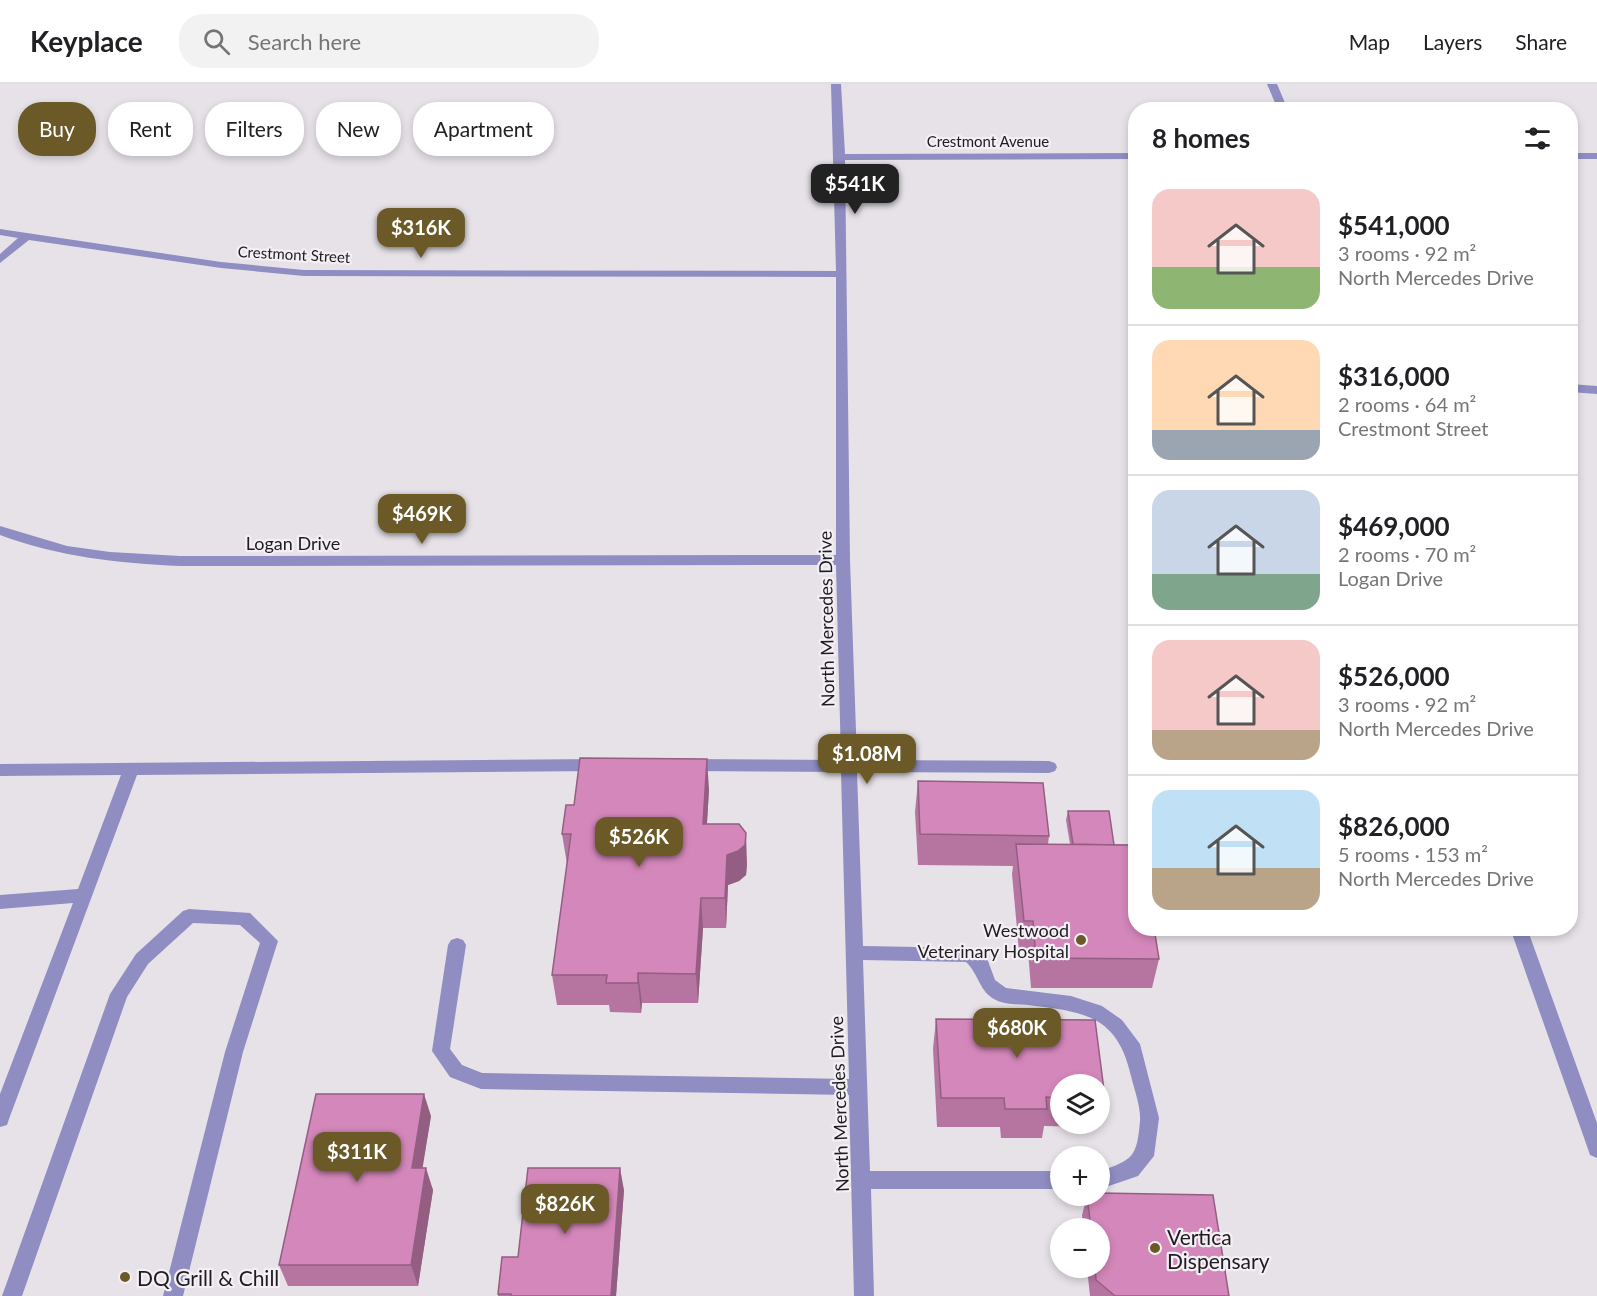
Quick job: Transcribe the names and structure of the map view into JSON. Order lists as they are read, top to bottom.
{
  "streets": {
    "street": [
      "Crestmont Avenue",
      "Crestmont Street",
      "Logan Drive",
      "North Mercedes Drive"
    ]
  },
  "crossings": [
    ["Crestmont Avenue", "North Mercedes Drive"],
    ["Crestmont Street", "North Mercedes Drive"],
    ["Logan Drive", "North Mercedes Drive"]
  ],
  "places": ["Westwood Veterinary Hospital", "Vertica Dispensary", "DQ Grill & Chill"],
  "page": {
    "header": "Keyplace",
    "search": "Search here",
    "nav": ["Map", "Layers", "Share"],
    "chip": [
      "Buy",
      "Rent",
      "Filters",
      "New",
      "Apartment"
    ],
    "heading": "8 homes",
    "price": [
      "$541K",
      "$316K",
      "$469K",
      "$1.08M",
      "$526K",
      "$680K",
      "$311K",
      "$826K"
    ],
    "list": [
      {
        "name": "$541,000",
        "note": "3 rooms · 92 m² · North Mercedes Drive"
      },
      {
        "name": "$316,000",
        "note": "2 rooms · 64 m² · Crestmont Street"
      },
      {
        "name": "$469,000",
        "note": "2 rooms · 70 m² · Logan Drive"
      },
      {
        "name": "$526,000",
        "note": "3 rooms · 92 m² · North Mercedes Drive"
      },
      {
        "name": "$826,000",
        "note": "5 rooms · 153 m² · North Mercedes Drive"
      }
    ],
    "map_buttons": ["+", "−"]
  }
}
